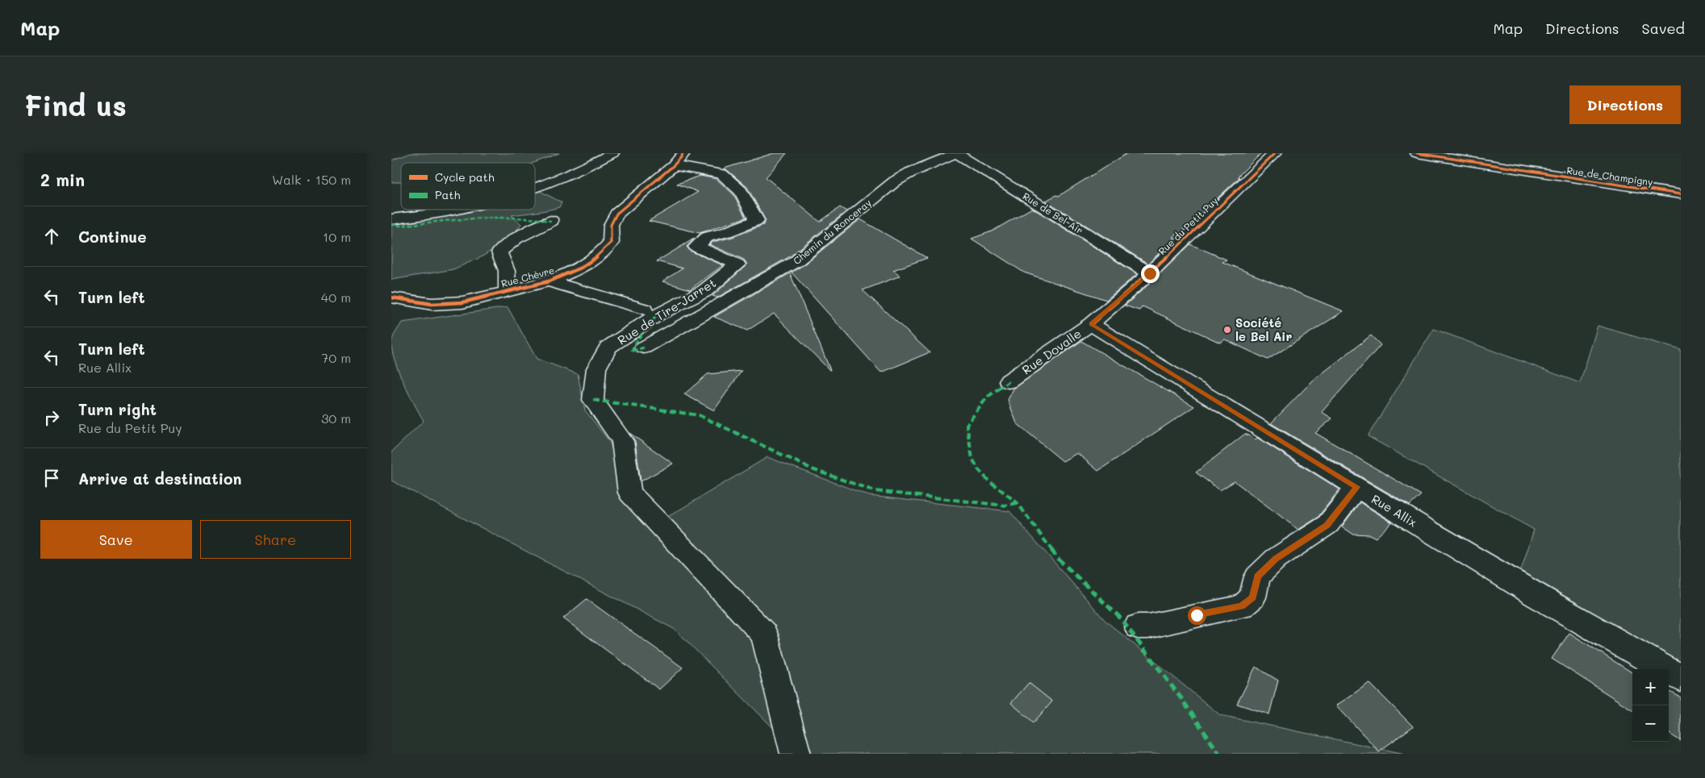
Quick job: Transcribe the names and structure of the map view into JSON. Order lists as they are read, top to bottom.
{
  "streets": {
    "street": [
      "Rue de Champigny",
      "Rue de Bel-Air",
      "Rue du Petit Puy",
      "Chemin du Ronceray",
      "Rue Chèvre",
      "Rue de Tire-Jarret",
      "Rue Dovalle",
      "Rue Allix"
    ]
  },
  "crossings": [
    ["Rue de Bel-Air", "Rue du Petit Puy"],
    ["Rue de Bel-Air", "Chemin du Ronceray"],
    ["Rue du Petit Puy", "Rue Dovalle"],
    ["Rue du Petit Puy", "Rue Allix"],
    ["Rue Chèvre", "Rue de Tire-Jarret"],
    ["Rue Dovalle", "Rue Allix"]
  ],
  "places": ["Société le Bel Air"],
  "legend": ["Cycle path", "Path"],
  "page": {
    "header": "Map",
    "nav": ["Map", "Directions", "Saved"],
    "buttons": [
      "Directions",
      ["Save", "Share"]
    ],
    "title": "Find us",
    "heading": ["2 min", "Walk · 150 m"],
    "list": [
      ["Continue", "10 m"],
      ["Turn left", "40 m"],
      ["Turn left", "Rue Allix", "70 m"],
      ["Turn right", "Rue du Petit Puy", "30 m"],
      "Arrive at destination"
    ],
    "map_buttons": ["+", "−"]
  }
}
